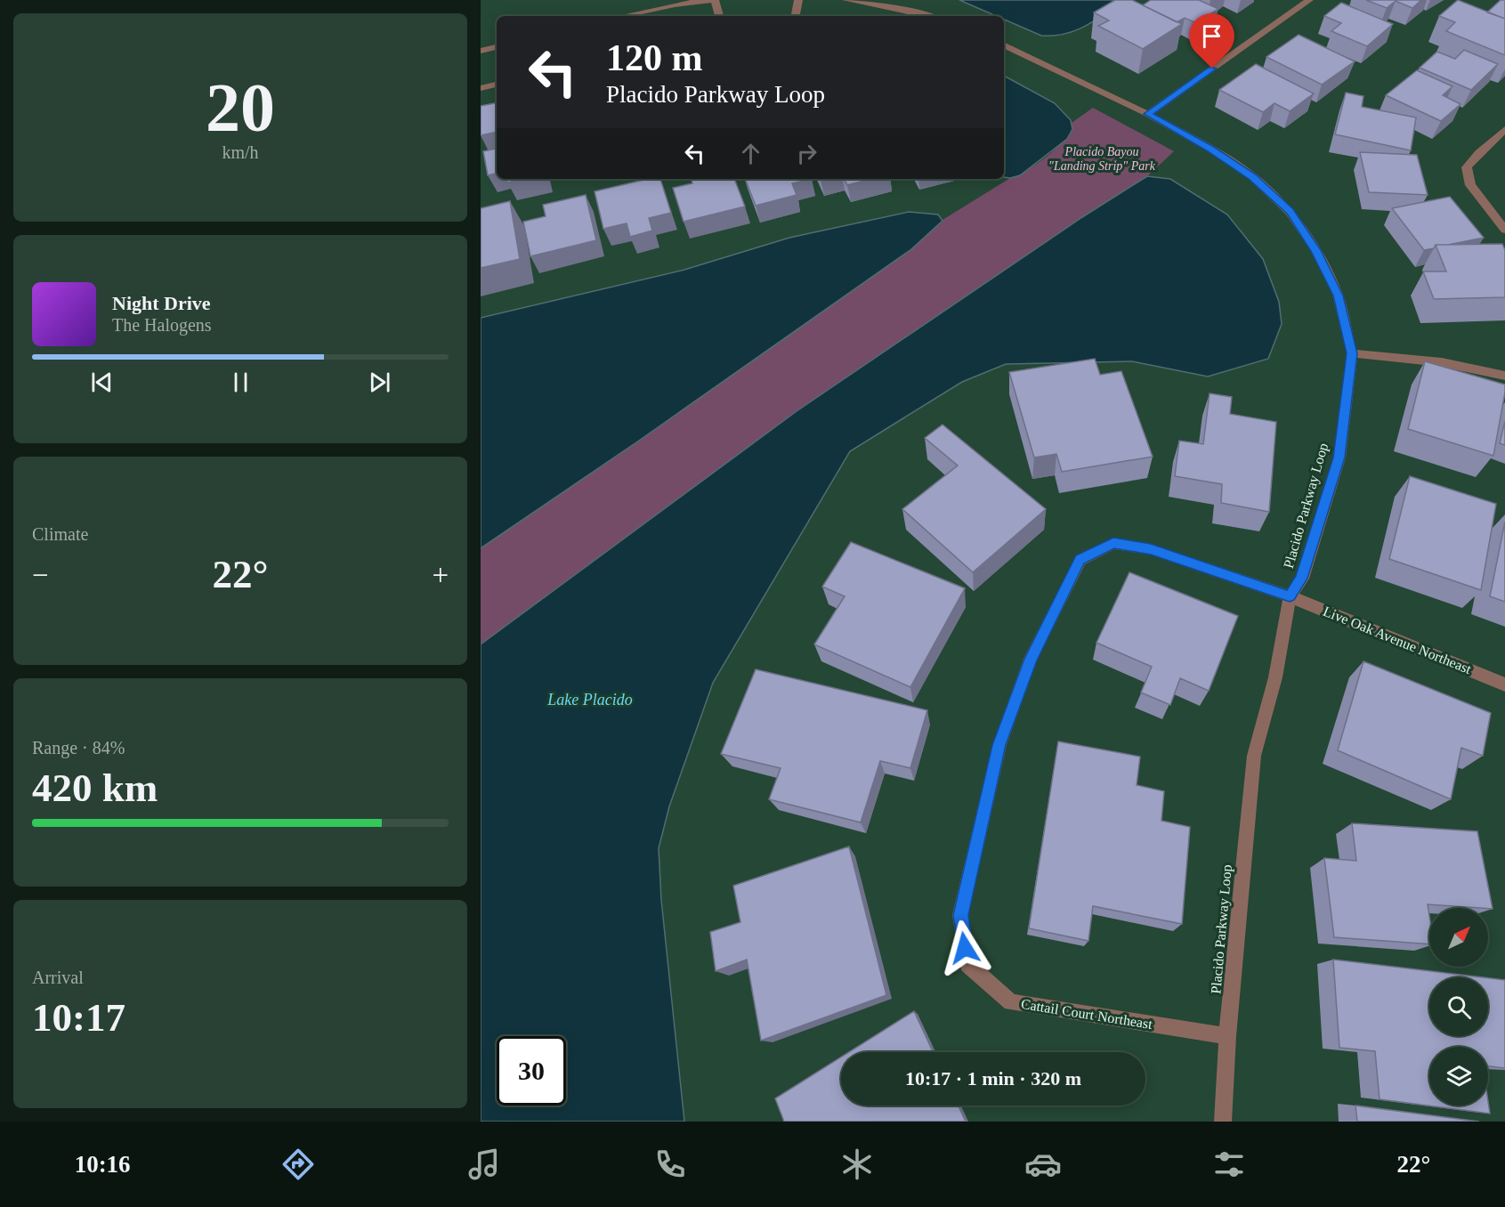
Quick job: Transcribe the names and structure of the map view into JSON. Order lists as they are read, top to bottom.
{
  "streets": {
    "street": ["Placido Parkway Loop", "Live Oak Avenue Northeast", "Cattail Court Northeast"]
  },
  "crossings": [
    ["Placido Parkway Loop", "Live Oak Avenue Northeast"],
    ["Placido Parkway Loop", "Cattail Court Northeast"],
    ["Live Oak Avenue Northeast", "Cattail Court Northeast"]
  ],
  "water": ["Lake Placido"],
  "parks": ["Placido Bayou \"Landing Strip\" Park"],
  "north": "top right",
  "page": {
    "tile": [
      ["20", "km/h"],
      "Climate",
      ["Range · 84%", "420 km"],
      ["Arrival", "10:17"]
    ],
    "turn": ["120 m", "Placido Parkway Loop"],
    "song": ["Night Drive", "The Halogens"],
    "heat": ["−", "22°", "+"],
    "limit": "30",
    "trip": "10:17 · 1 min · 320 m",
    "tabs": ["10:16", "22°"]
  }
}
